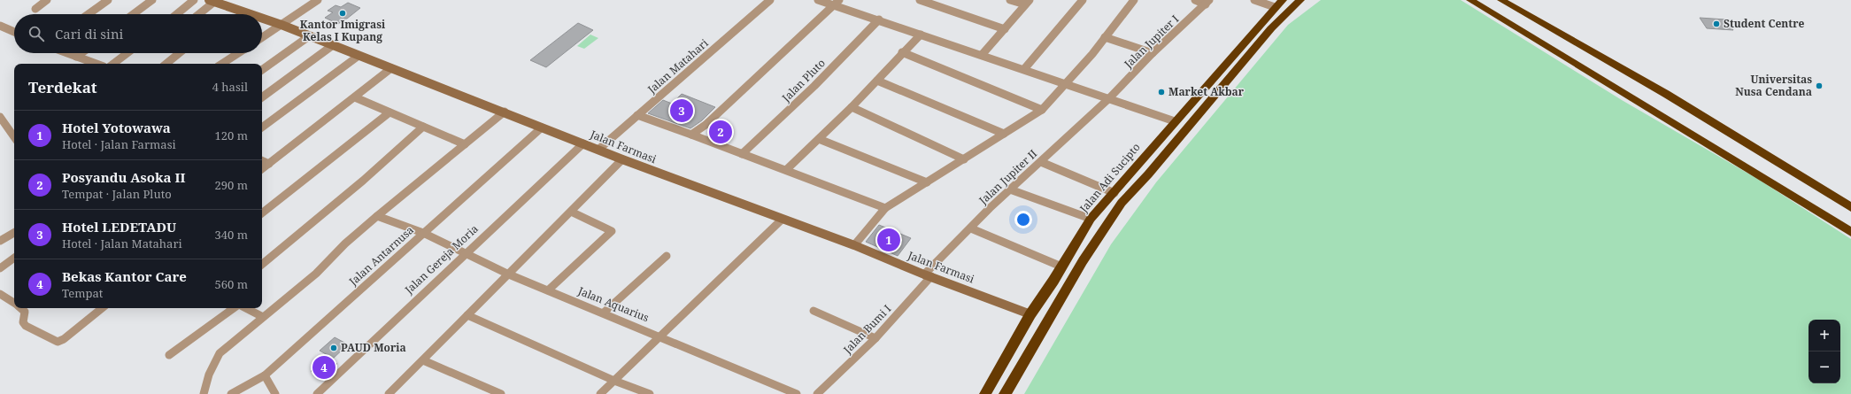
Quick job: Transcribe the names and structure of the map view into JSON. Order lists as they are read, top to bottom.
{
  "streets": {
    "highway": ["Jalan Adi Sucipto"],
    "street": [
      "Jalan Jupiter I",
      "Jalan Matahari",
      "Jalan Pluto",
      "Jalan Farmasi",
      "Jalan Jupiter II",
      "Jalan Antarnusa",
      "Jalan Gereja Moria",
      "Jalan Aquarius",
      "Jalan Bumi I"
    ]
  },
  "crossings": [
    ["Jalan Jupiter I", "Jalan Jupiter II"],
    ["Jalan Matahari", "Jalan Farmasi"],
    ["Jalan Farmasi", "Jalan Jupiter II"],
    ["Jalan Farmasi", "Jalan Adi Sucipto"],
    ["Jalan Farmasi", "Jalan Antarnusa"],
    ["Jalan Farmasi", "Jalan Gereja Moria"],
    ["Jalan Farmasi", "Jalan Bumi I"],
    ["Jalan Jupiter II", "Jalan Bumi I"],
    ["Jalan Antarnusa", "Jalan Aquarius"],
    ["Jalan Gereja Moria", "Jalan Aquarius"]
  ],
  "places": [
    "Kantor Imigrasi Kelas I Kupang",
    "Student Centre",
    "Universitas Nusa Cendana",
    "Market Akbar",
    "PAUD Moria"
  ],
  "page": {
    "search": "Cari di sini",
    "heading": ["Terdekat", "4 hasil"],
    "pins": [
      "3",
      "2",
      "1",
      "4"
    ],
    "list": [
      {
        "mark": "1",
        "name": "Hotel Yotowawa",
        "note": "Hotel · Jalan Farmasi",
        "value": "120 m"
      },
      {
        "mark": "2",
        "name": "Posyandu Asoka II",
        "note": "Tempat · Jalan Pluto",
        "value": "290 m"
      },
      {
        "mark": "3",
        "name": "Hotel LEDETADU",
        "note": "Hotel · Jalan Matahari",
        "value": "340 m"
      },
      {
        "mark": "4",
        "name": "Bekas Kantor Care",
        "note": "Tempat",
        "value": "560 m"
      }
    ],
    "map_buttons": ["+", "−"]
  }
}
